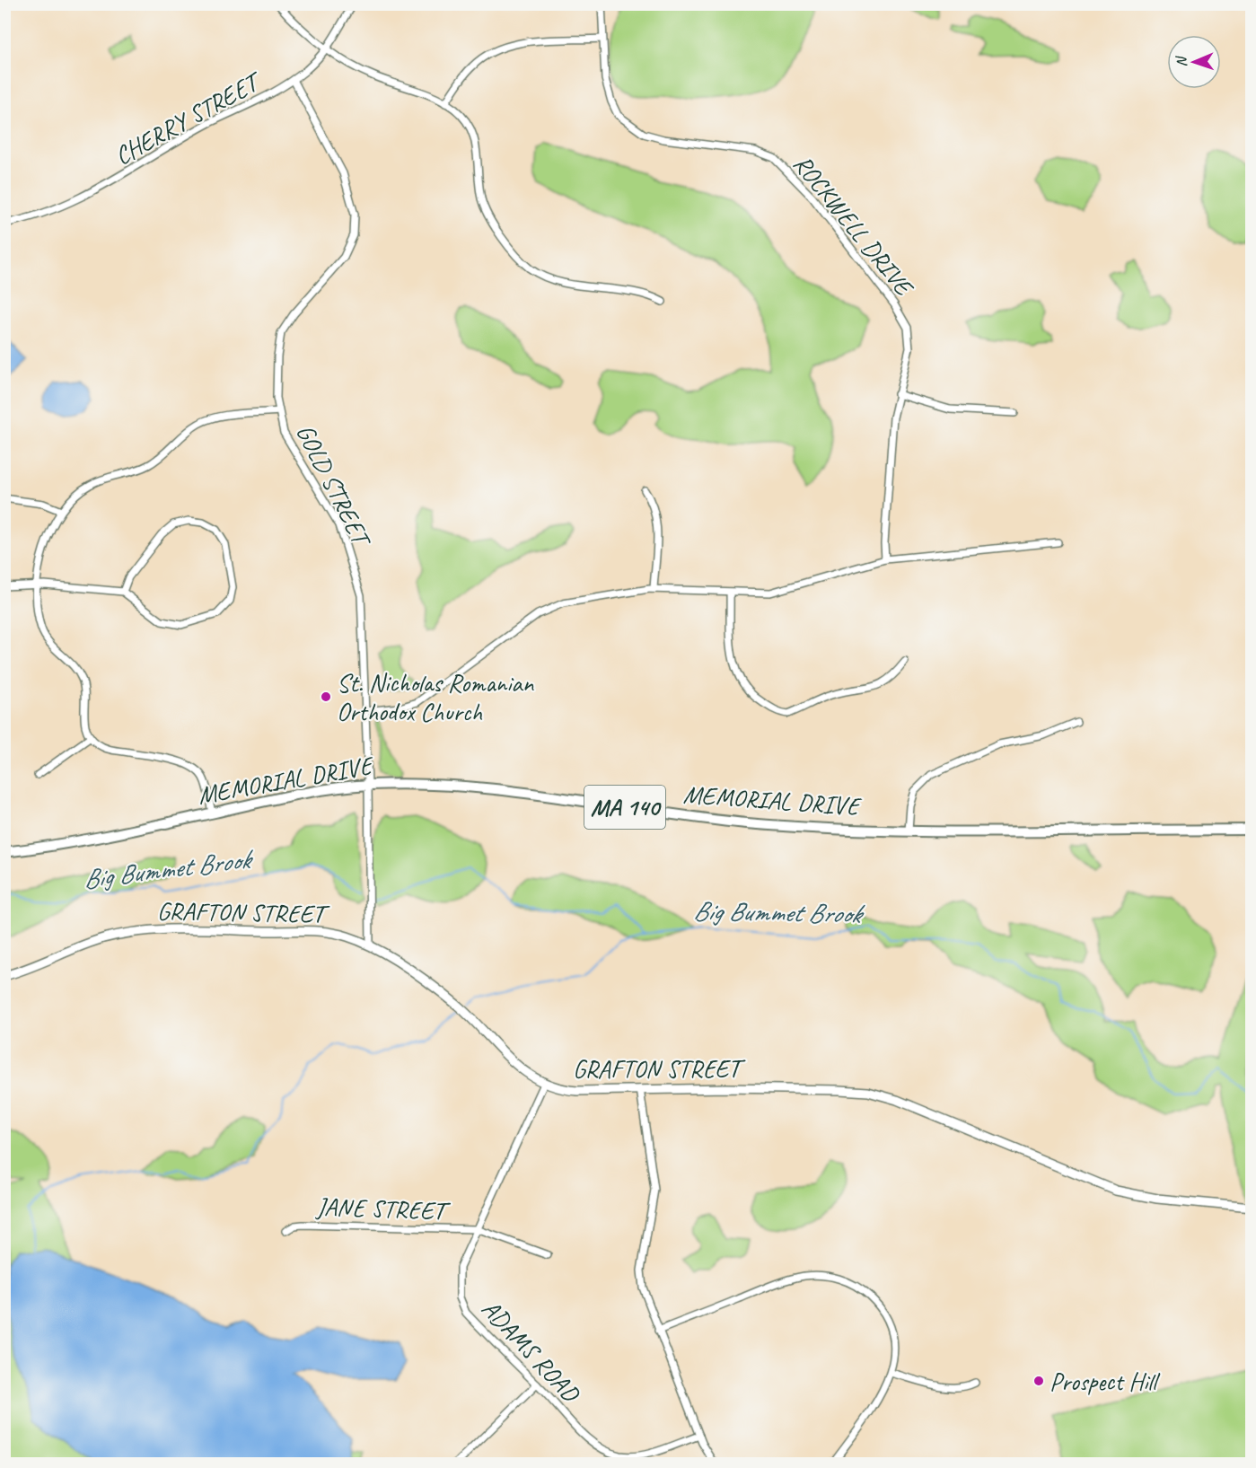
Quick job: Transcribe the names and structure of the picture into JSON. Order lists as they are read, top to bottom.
{
  "streets": {
    "main road": ["MEMORIAL DRIVE", "MA 140"],
    "street": [
      "CHERRY STREET",
      "ROCKWELL DRIVE",
      "GOLD STREET",
      "GRAFTON STREET",
      "JANE STREET",
      "ADAMS ROAD"
    ]
  },
  "crossings": [
    ["CHERRY STREET", "GOLD STREET"],
    ["GOLD STREET", "MEMORIAL DRIVE"],
    ["GOLD STREET", "GRAFTON STREET"],
    ["GRAFTON STREET", "ADAMS ROAD"],
    ["JANE STREET", "ADAMS ROAD"]
  ],
  "water": ["Big Bummet Brook"],
  "places": ["St. Nicholas Romanian Orthodox Church", "Prospect Hill"],
  "north": "left"
}
